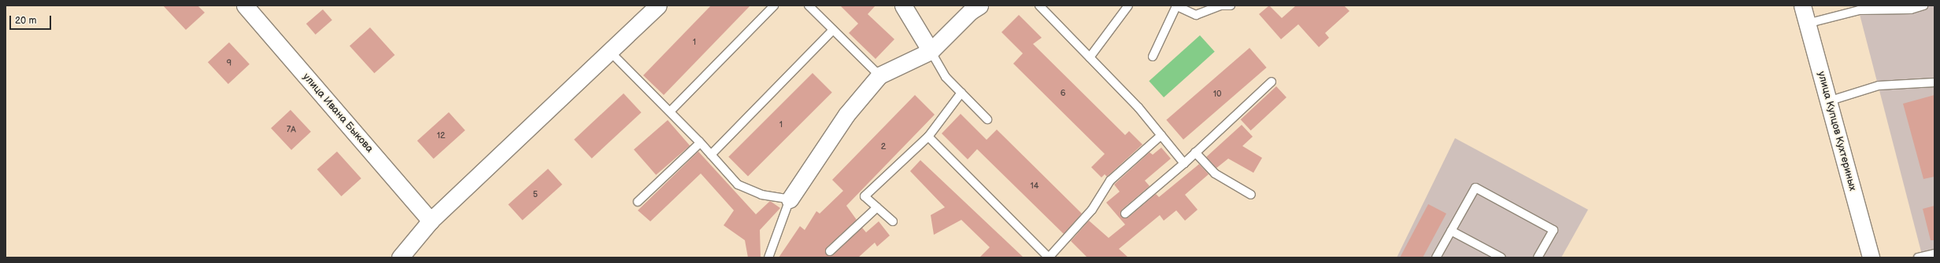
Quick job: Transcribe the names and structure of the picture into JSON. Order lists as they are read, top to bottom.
{
  "streets": {
    "street": ["улица Ивана Быкова", "улица Купцов Кухтериных"]
  },
  "house_numbers": [
    "1",
    "9",
    "6",
    "10",
    "1",
    "7А",
    "12",
    "2",
    "14",
    "5"
  ],
  "scale_bar": "20 m"
}
